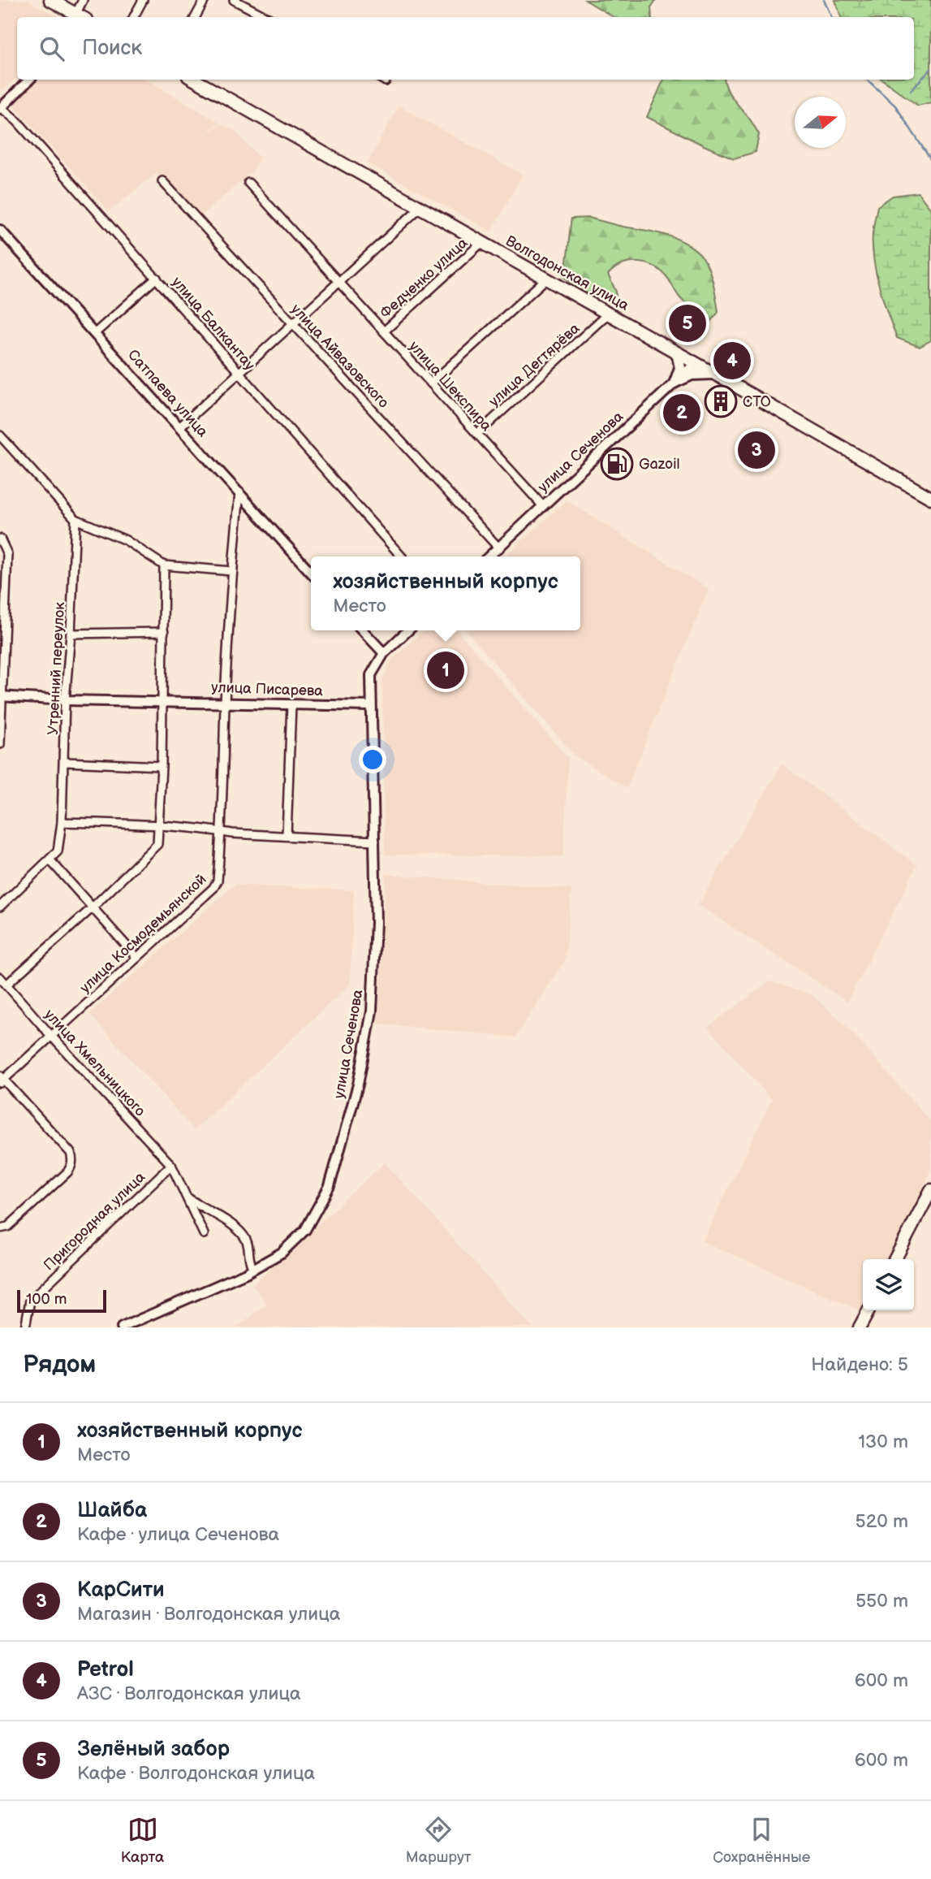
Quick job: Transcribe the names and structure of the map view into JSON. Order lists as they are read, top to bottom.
{
  "streets": {
    "main road": ["Волгодонская улица"],
    "street": [
      "Федченко улица",
      "улица Балкантау",
      "улица Айвазовского",
      "улица Дегтярёва",
      "улица Шекспира",
      "Сатпаева улица",
      "улица Сеченова",
      "Утренний переулок",
      "улица Писарева",
      "улица Космодемьянской",
      "улица Хмельницкого",
      "Пригородная улица"
    ]
  },
  "crossings": [
    ["Волгодонская улица", "Федченко улица"],
    ["Волгодонская улица", "улица Дегтярёва"],
    ["Волгодонская улица", "улица Сеченова"],
    ["Федченко улица", "улица Шекспира"],
    ["улица Айвазовского", "улица Сеченова"],
    ["улица Дегтярёва", "улица Шекспира"],
    ["улица Шекспира", "улица Сеченова"],
    ["Сатпаева улица", "улица Космодемьянской"],
    ["улица Сеченова", "улица Писарева"],
    ["Утренний переулок", "улица Писарева"],
    ["улица Писарева", "улица Космодемьянской"],
    ["улица Космодемьянской", "улица Хмельницкого"],
    ["улица Хмельницкого", "Пригородная улица"]
  ],
  "places": {
    "building": ["СТО"],
    "fuel station": ["Gazoil"]
  },
  "scale_bar": "100 m",
  "north": "right",
  "page": {
    "search": "Поиск",
    "pins": [
      "5",
      "4",
      "2",
      "3",
      "1"
    ],
    "popup": ["хозяйственный корпус", "Место"],
    "scale": "100 m",
    "heading": ["Рядом", "Найдено: 5"],
    "list": [
      {
        "mark": "1",
        "name": "хозяйственный корпус",
        "note": "Место",
        "value": "130 m"
      },
      {
        "mark": "2",
        "name": "Шайба",
        "note": "Кафе · улица Сеченова",
        "value": "520 m"
      },
      {
        "mark": "3",
        "name": "КарСити",
        "note": "Магазин · Волгодонская улица",
        "value": "550 m"
      },
      {
        "mark": "4",
        "name": "Petrol",
        "note": "АЗС · Волгодонская улица",
        "value": "600 m"
      },
      {
        "mark": "5",
        "name": "Зелёный забор",
        "note": "Кафе · Волгодонская улица",
        "value": "600 m"
      }
    ],
    "nav": ["Карта", "Маршрут", "Сохранённые"]
  }
}
